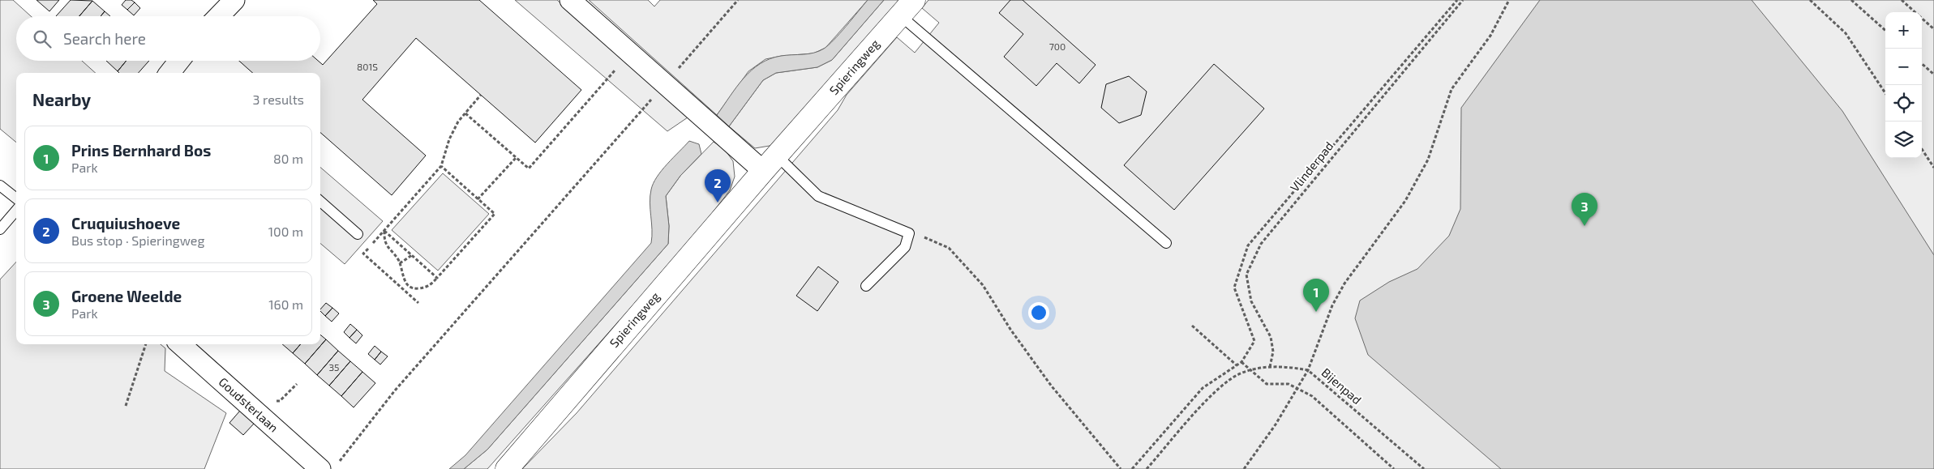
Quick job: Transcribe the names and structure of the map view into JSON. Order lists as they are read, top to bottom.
{
  "streets": {
    "street": ["Spieringweg", "Goudsterlaan"],
    "path": ["Vlinderpad", "Bijenpad"]
  },
  "crossings": [
    ["Vlinderpad", "Bijenpad"]
  ],
  "house_numbers": ["700", "801S", "35"],
  "page": {
    "map_buttons": ["+", "−"],
    "search": "Search here",
    "heading": ["Nearby", "3 results"],
    "list": [
      {
        "mark": "1",
        "name": "Prins Bernhard Bos",
        "note": "Park",
        "value": "80 m"
      },
      {
        "mark": "2",
        "name": "Cruquiushoeve",
        "note": "Bus stop · Spieringweg",
        "value": "100 m"
      },
      {
        "mark": "3",
        "name": "Groene Weelde",
        "note": "Park",
        "value": "160 m"
      }
    ],
    "pins": ["2", "3", "1"]
  }
}
